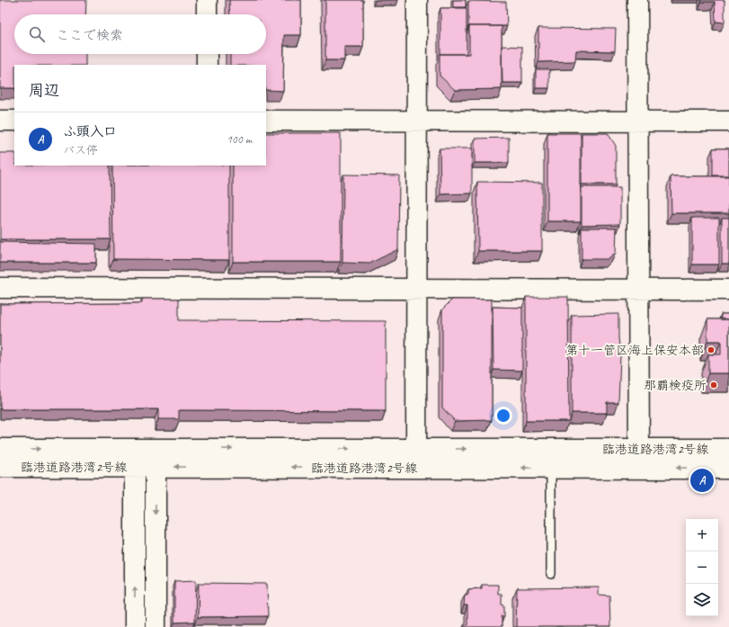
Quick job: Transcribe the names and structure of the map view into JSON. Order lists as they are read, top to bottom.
{
  "streets": {
    "street": ["臨港道路港湾2号線"]
  },
  "places": ["第十一管区海上保安本部", "那覇検疫所"],
  "page": {
    "search": "ここで検索",
    "heading": "周辺",
    "list": [
      {
        "mark": "A",
        "name": "ふ頭入口",
        "note": "バス停",
        "value": "100 m"
      }
    ],
    "pins": "A",
    "map_buttons": ["+", "−"]
  }
}
